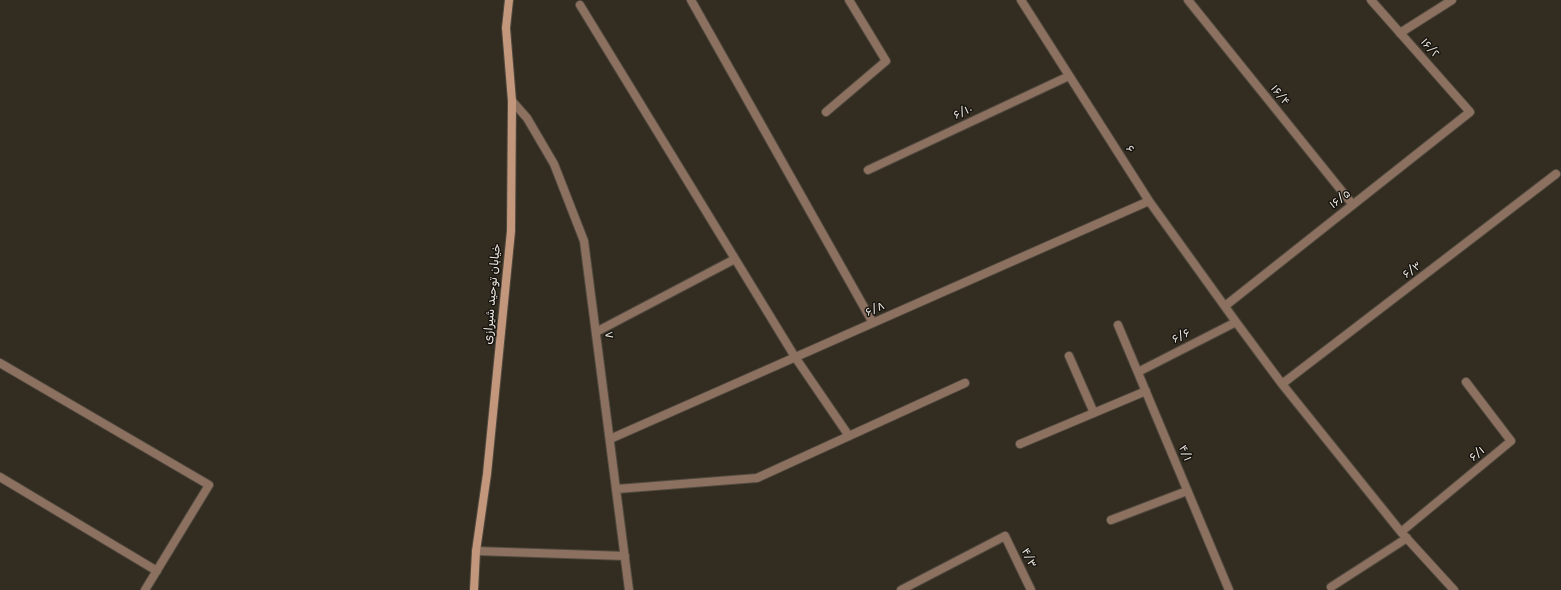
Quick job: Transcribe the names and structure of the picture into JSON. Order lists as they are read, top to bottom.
{
  "streets": {
    "street": [
      "۱۶/۲",
      "۱۶/۴",
      "۶/۱۰",
      "۶",
      "۱۶/۵",
      "۶/۳",
      "خیابان توحید شیرازی",
      "۶/۸",
      "۷",
      "۶/۶",
      "۴/۱",
      "۶/۱",
      "۴/۳"
    ]
  },
  "crossings": [
    ["۱۶/۲", "۱۶/۵"],
    ["۱۶/۴", "۱۶/۵"],
    ["۶/۱۰", "۶"],
    ["۶", "۱۶/۵"],
    ["۶", "۶/۳"],
    ["۶", "۶/۸"],
    ["۶", "۶/۶"],
    ["۶", "۶/۱"],
    ["خیابان توحید شیرازی", "۷"],
    ["۶/۸", "۷"],
    ["۶/۶", "۴/۱"]
  ]
}
